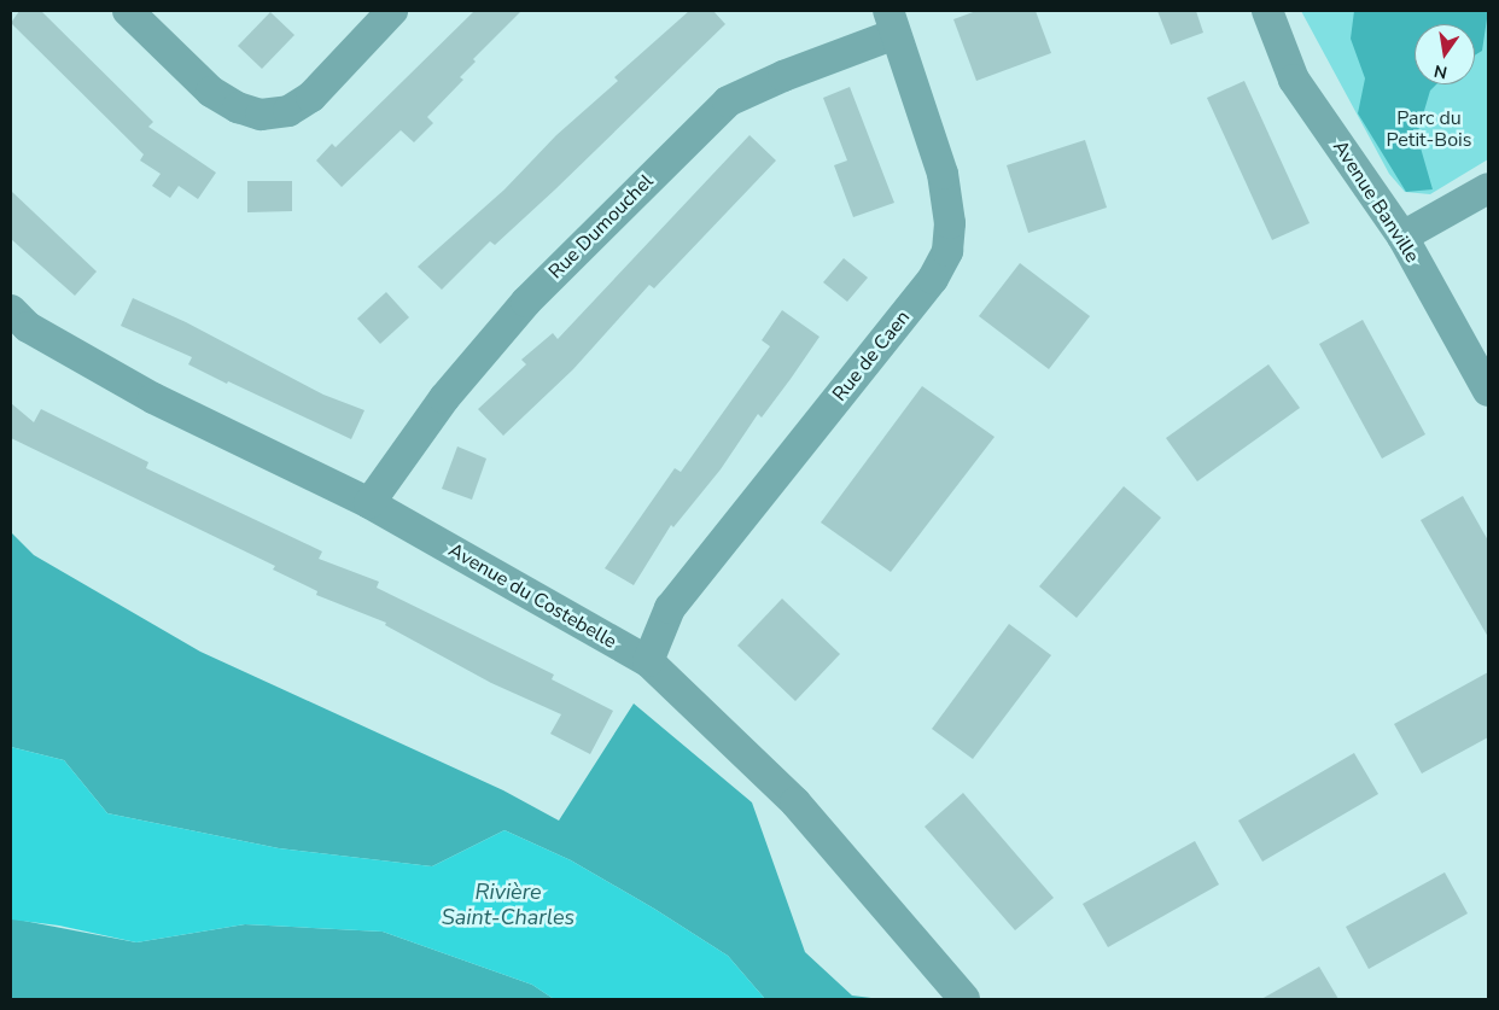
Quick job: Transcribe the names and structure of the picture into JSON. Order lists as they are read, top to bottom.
{
  "streets": {
    "street": [
      "Avenue Banville",
      "Rue Dumouchel",
      "Rue de Caen",
      "Avenue du Costebelle"
    ]
  },
  "crossings": [
    ["Rue Dumouchel", "Rue de Caen"],
    ["Rue Dumouchel", "Avenue du Costebelle"],
    ["Rue de Caen", "Avenue du Costebelle"]
  ],
  "water": ["Rivière Saint-Charles"],
  "parks": ["Parc du Petit-Bois"],
  "north": "bottom"
}
